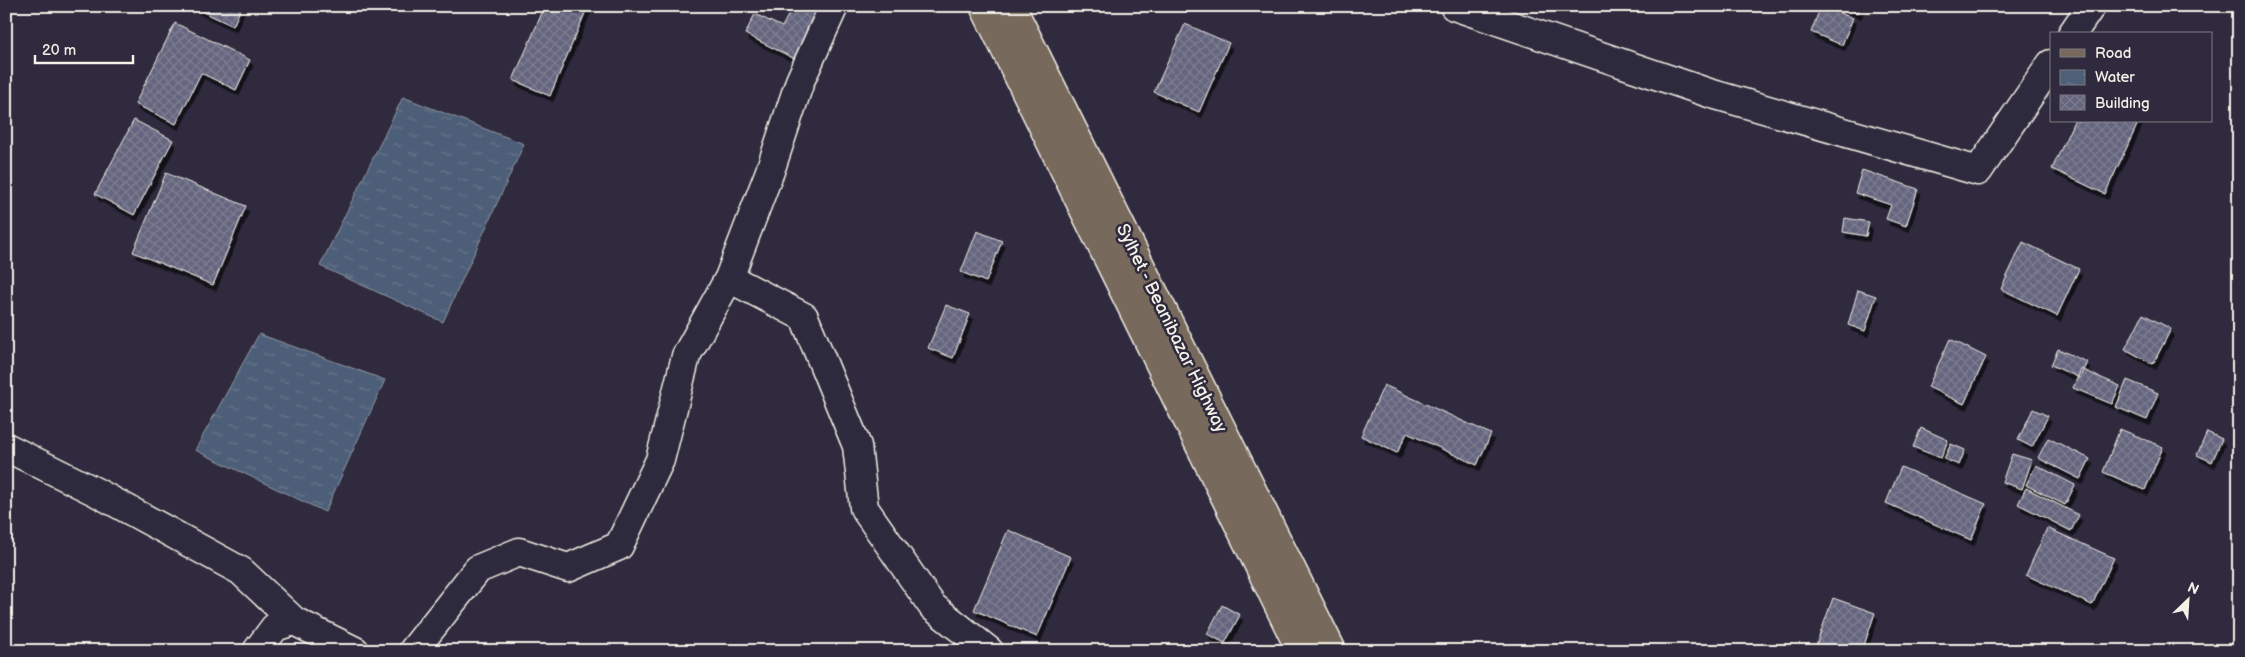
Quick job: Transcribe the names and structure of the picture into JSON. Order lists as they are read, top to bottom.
{
  "streets": {
    "main road": ["Sylhet - Beanibazar Highway"]
  },
  "legend": ["Road", "Water", "Building"],
  "scale_bar": "20 m",
  "north": "top right"
}
